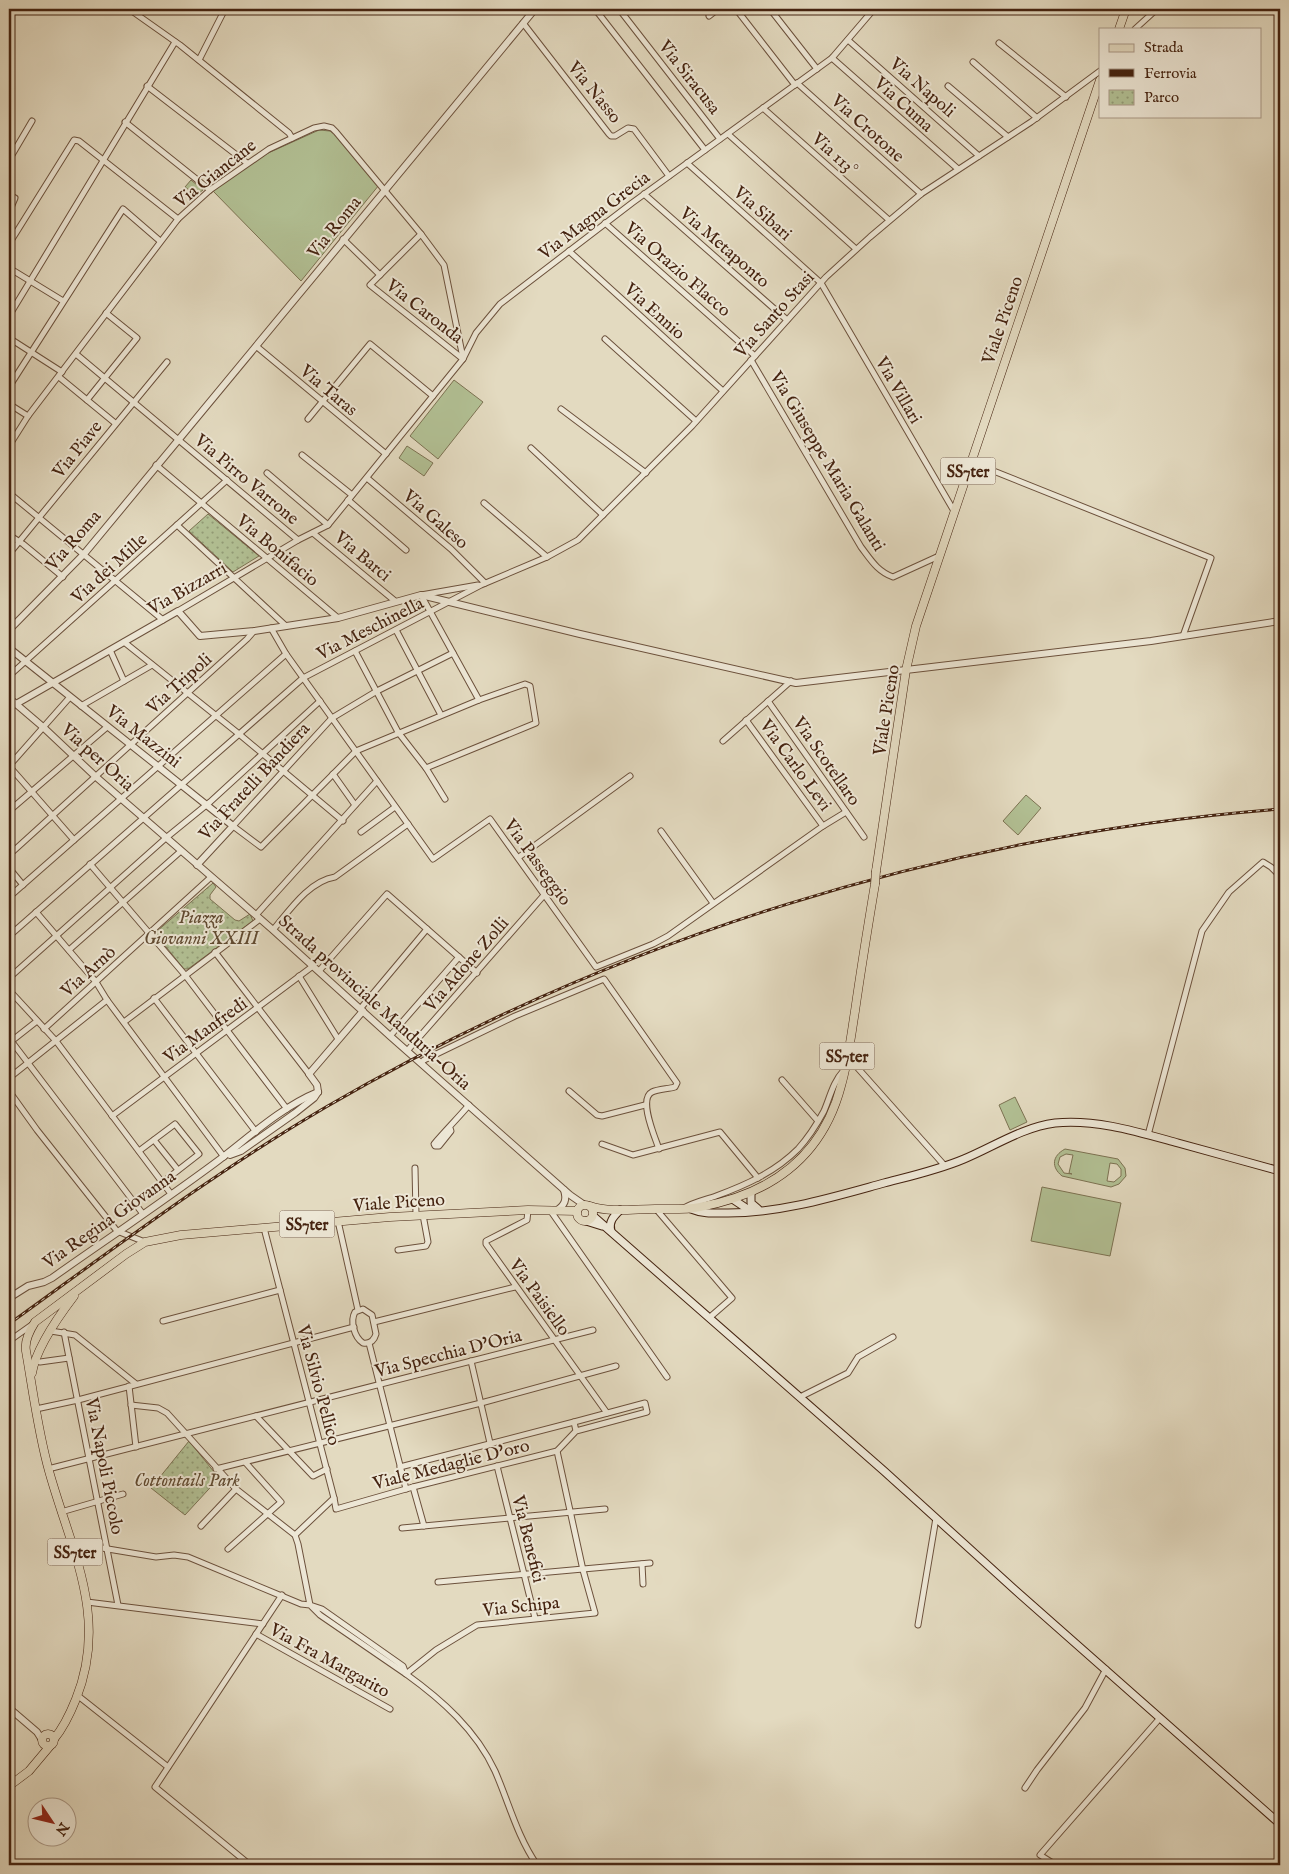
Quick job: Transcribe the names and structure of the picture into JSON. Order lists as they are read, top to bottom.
{
  "streets": {
    "main road": ["Viale Piceno", "SS7ter"],
    "street": [
      "Via Siracusa",
      "Via Napoli",
      "Via Nasso",
      "Via Cuma",
      "Via Crotone",
      "Via 113°",
      "Via Giancane",
      "Via Sibari",
      "Via Magna Grecia",
      "Via Roma",
      "Via Metaponto",
      "Via Orazio Flacco",
      "Via Caronda",
      "Via Ennio",
      "Via Santo Stasi",
      "Via Taras",
      "Via Villari",
      "Via Piave",
      "Via Giuseppe Maria Galanti",
      "Via Pirro Varrone",
      "Via Galeso",
      "Via Bonifacio",
      "Via Barci",
      "Via dei Mille",
      "Via Bizzarri",
      "Via Meschinella",
      "Via Tripoli",
      "Via Mazzini",
      "Via per Oria",
      "Via Scotellaro",
      "Via Carlo Levi",
      "Via Fratelli Bandiera",
      "Via Passeggio",
      "Via Adone Zolli",
      "Via Arnò",
      "Strada provinciale Manduria-Oria",
      "Via Manfredi",
      "Via Regina Giovanna",
      "Via Paisiello",
      "Via Specchia D'Oria",
      "Via Silvio Pellico",
      "Viale Medaglie D'oro",
      "Via Napoli Piccolo",
      "Via Benefici",
      "Via Schipa",
      "Via Fra Margarito"
    ]
  },
  "crossings": [
    ["Via Siracusa", "Via Magna Grecia"],
    ["Via Napoli", "Via Magna Grecia"],
    ["Via Napoli", "Via Santo Stasi"],
    ["Via Nasso", "Via Magna Grecia"],
    ["Via Nasso", "Via Roma"],
    ["Via Cuma", "Via Magna Grecia"],
    ["Via Cuma", "Via Santo Stasi"],
    ["Via Crotone", "Via Magna Grecia"],
    ["Via Crotone", "Via Santo Stasi"],
    ["Via 113°", "Via Magna Grecia"],
    ["Via 113°", "Via Santo Stasi"],
    ["Via Giancane", "Via Magna Grecia"],
    ["Via Giancane", "Via Roma"],
    ["Via Giancane", "Via Caronda"],
    ["Via Giancane", "Via Pirro Varrone"],
    ["Via Sibari", "Via Magna Grecia"],
    ["Via Sibari", "Via Santo Stasi"],
    ["Via Sibari", "Via Villari"],
    ["Via Magna Grecia", "Via Metaponto"],
    ["Via Magna Grecia", "Via Orazio Flacco"],
    ["Via Magna Grecia", "Via Caronda"],
    ["Via Magna Grecia", "Via Ennio"],
    ["Via Magna Grecia", "Via Taras"],
    ["Via Magna Grecia", "Via Galeso"],
    ["Via Magna Grecia", "Via Bizzarri"],
    ["Via Roma", "Via Taras"],
    ["Via Roma", "Via Pirro Varrone"],
    ["Via Metaponto", "Via Santo Stasi"],
    ["Via Orazio Flacco", "Via Santo Stasi"],
    ["Via Orazio Flacco", "Via Giuseppe Maria Galanti"],
    ["Via Ennio", "Via Santo Stasi"],
    ["Via Santo Stasi", "Via Villari"],
    ["Via Santo Stasi", "Via Giuseppe Maria Galanti"],
    ["Via Santo Stasi", "Via Galeso"],
    ["Via Santo Stasi", "Via Meschinella"],
    ["Viale Piceno", "Via Villari"],
    ["Viale Piceno", "Via Giuseppe Maria Galanti"],
    ["Viale Piceno", "SS7ter"],
    ["Viale Piceno", "Strada provinciale Manduria-Oria"],
    ["Viale Piceno", "Via Paisiello"],
    ["Viale Piceno", "Via Silvio Pellico"],
    ["Via Piave", "Via Pirro Varrone"],
    ["SS7ter", "Via Specchia D'Oria"],
    ["Via Pirro Varrone", "Via dei Mille"],
    ["Via Pirro Varrone", "Via Bizzarri"],
    ["Via Galeso", "Via Bizzarri"],
    ["Via Bonifacio", "Via dei Mille"],
    ["Via Bonifacio", "Via Bizzarri"],
    ["Via Barci", "Via Bizzarri"],
    ["Via dei Mille", "Via Mazzini"],
    ["Via Bizzarri", "Via Mazzini"],
    ["Via Bizzarri", "Via per Oria"],
    ["Via Meschinella", "Via Mazzini"],
    ["Via Meschinella", "Via per Oria"],
    ["Via Meschinella", "Via Passeggio"],
    ["Via Tripoli", "Via Mazzini"],
    ["Via Tripoli", "Via per Oria"],
    ["Via Mazzini", "Via Fratelli Bandiera"],
    ["Via per Oria", "Strada provinciale Manduria-Oria"],
    ["Via Scotellaro", "Via Passeggio"],
    ["Via Carlo Levi", "Via Passeggio"],
    ["Via Fratelli Bandiera", "Via Passeggio"],
    ["Via Fratelli Bandiera", "Strada provinciale Manduria-Oria"],
    ["Via Passeggio", "Via Adone Zolli"],
    ["Via Adone Zolli", "Strada provinciale Manduria-Oria"],
    ["Strada provinciale Manduria-Oria", "Via Manfredi"],
    ["Via Paisiello", "Via Specchia D'Oria"],
    ["Via Paisiello", "Viale Medaglie D'oro"],
    ["Via Specchia D'Oria", "Via Silvio Pellico"],
    ["Via Specchia D'Oria", "Via Napoli Piccolo"],
    ["Via Silvio Pellico", "Viale Medaglie D'oro"],
    ["Viale Medaglie D'oro", "Via Benefici"],
    ["Via Benefici", "Via Schipa"]
  ],
  "parks": ["Piazza Giovanni XXIII", "Cottontails Park"],
  "legend": ["Strada", "Ferrovia", "Parco"],
  "north": "bottom right"
}
